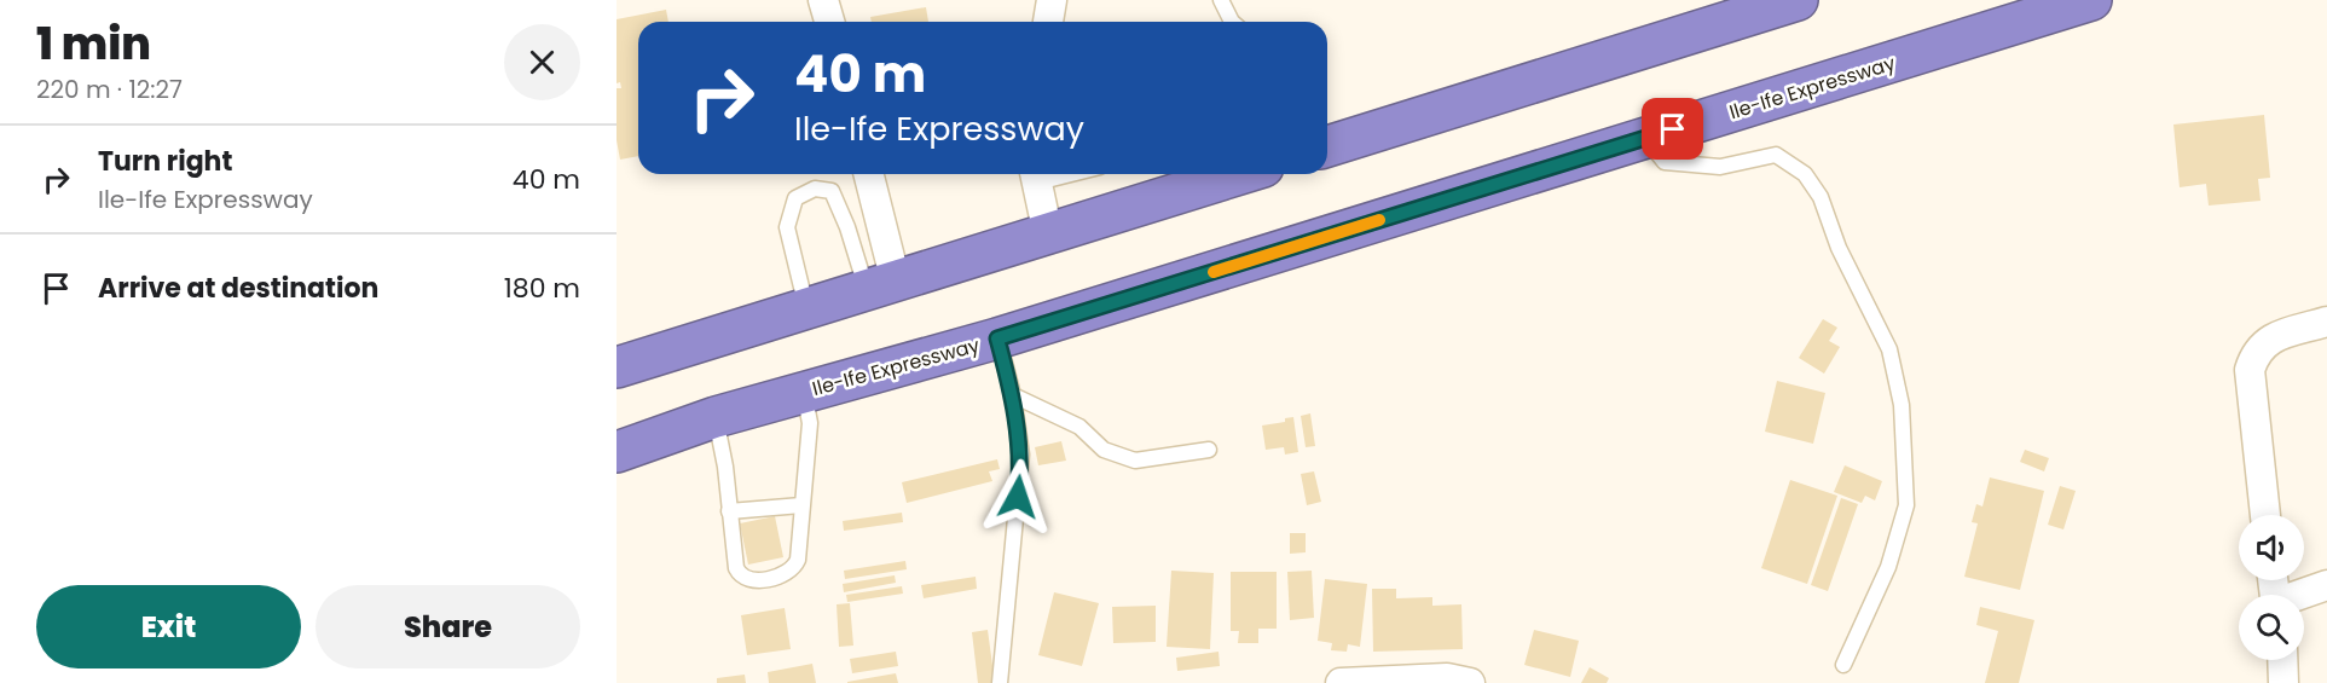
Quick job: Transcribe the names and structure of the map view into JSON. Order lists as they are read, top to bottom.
{
  "streets": {
    "highway": ["Ile-Ife Expressway"]
  },
  "page": {
    "heading": ["1 min", "220 m · 12:27"],
    "turn": ["40 m", "Ile-Ife Expressway"],
    "list": [
      {
        "name": "Turn right",
        "note": "Ile-Ife Expressway",
        "value": "40 m"
      },
      {
        "name": "Arrive at destination",
        "value": "180 m"
      }
    ],
    "buttons": ["Exit", "Share"]
  }
}
